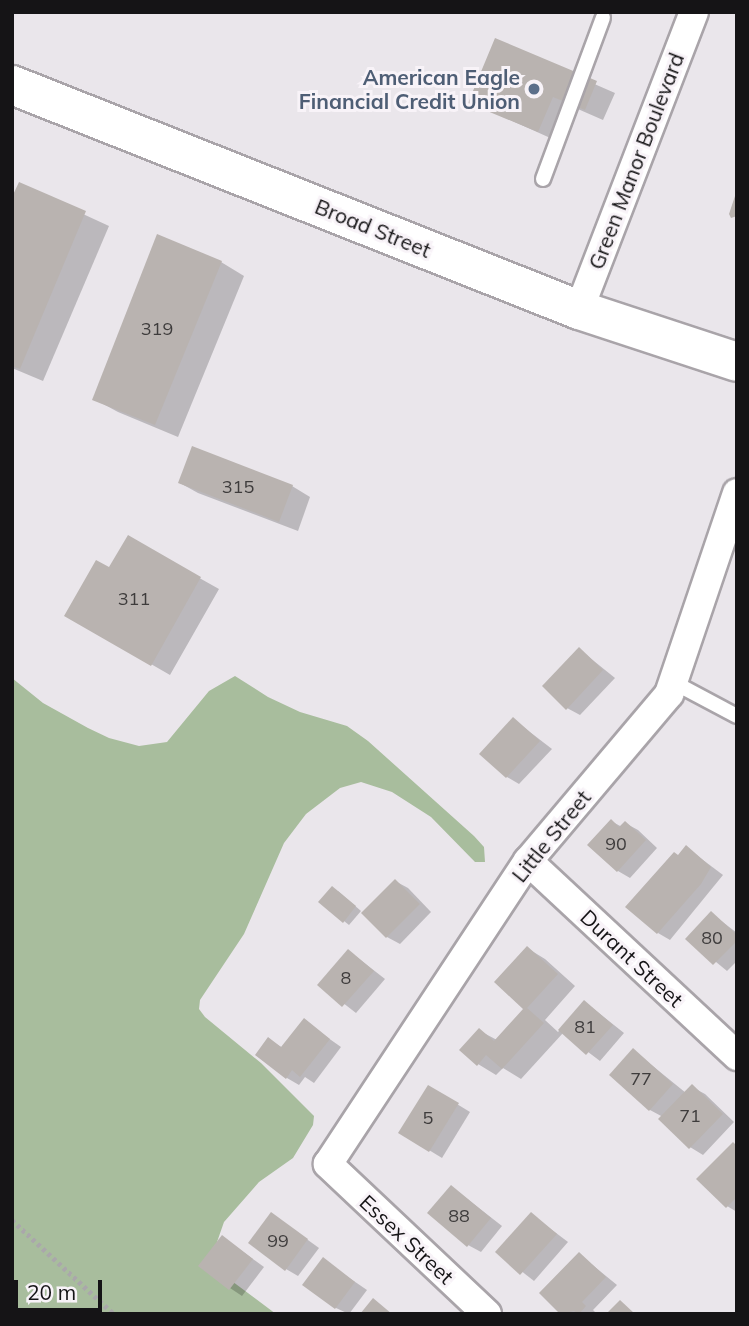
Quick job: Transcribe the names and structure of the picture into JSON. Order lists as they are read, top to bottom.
{
  "streets": {
    "main road": ["Broad Street"],
    "street": [
      "Green Manor Boulevard",
      "Little Street",
      "Durant Street",
      "Essex Street"
    ]
  },
  "crossings": [
    ["Green Manor Boulevard", "Broad Street"],
    ["Little Street", "Durant Street"],
    ["Little Street", "Essex Street"]
  ],
  "places": ["American Eagle Financial Credit Union"],
  "house_numbers": [
    "319",
    "315",
    "311",
    "90",
    "80",
    "8",
    "81",
    "77",
    "71",
    "5",
    "88",
    "99"
  ],
  "scale_bar": "20 m"
}
